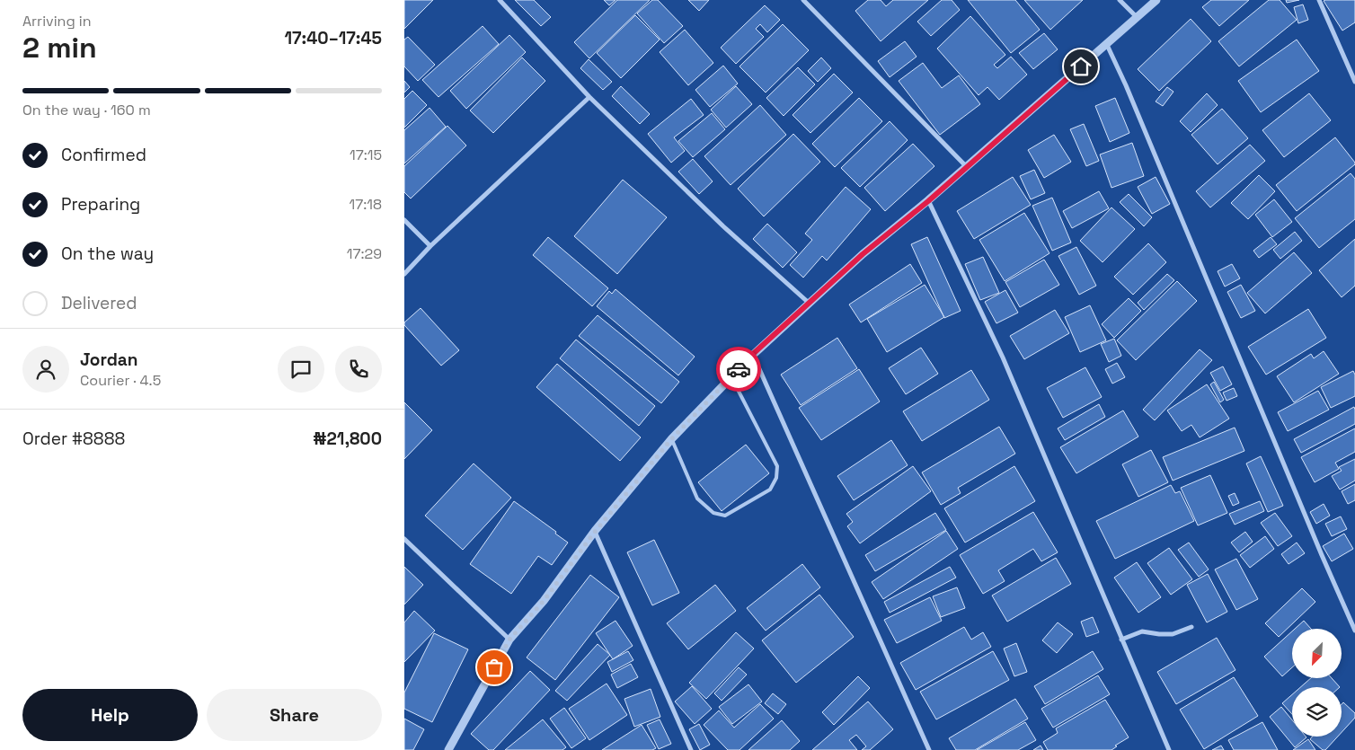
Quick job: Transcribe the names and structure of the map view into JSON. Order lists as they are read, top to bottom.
{
  "north": "bottom left",
  "page": {
    "heading": ["2 min", "Arriving in", "17:40–17:45"],
    "panel": [
      "Jordan",
      "Courier · 4.5",
      "Order #8888",
      "₦21,800"
    ],
    "bar": "On the way · 160 m",
    "list": [
      ["Confirmed", "17:15"],
      ["Preparing", "17:18"],
      ["On the way", "17:29"],
      "Delivered"
    ],
    "buttons": ["Help", "Share"]
  }
}
